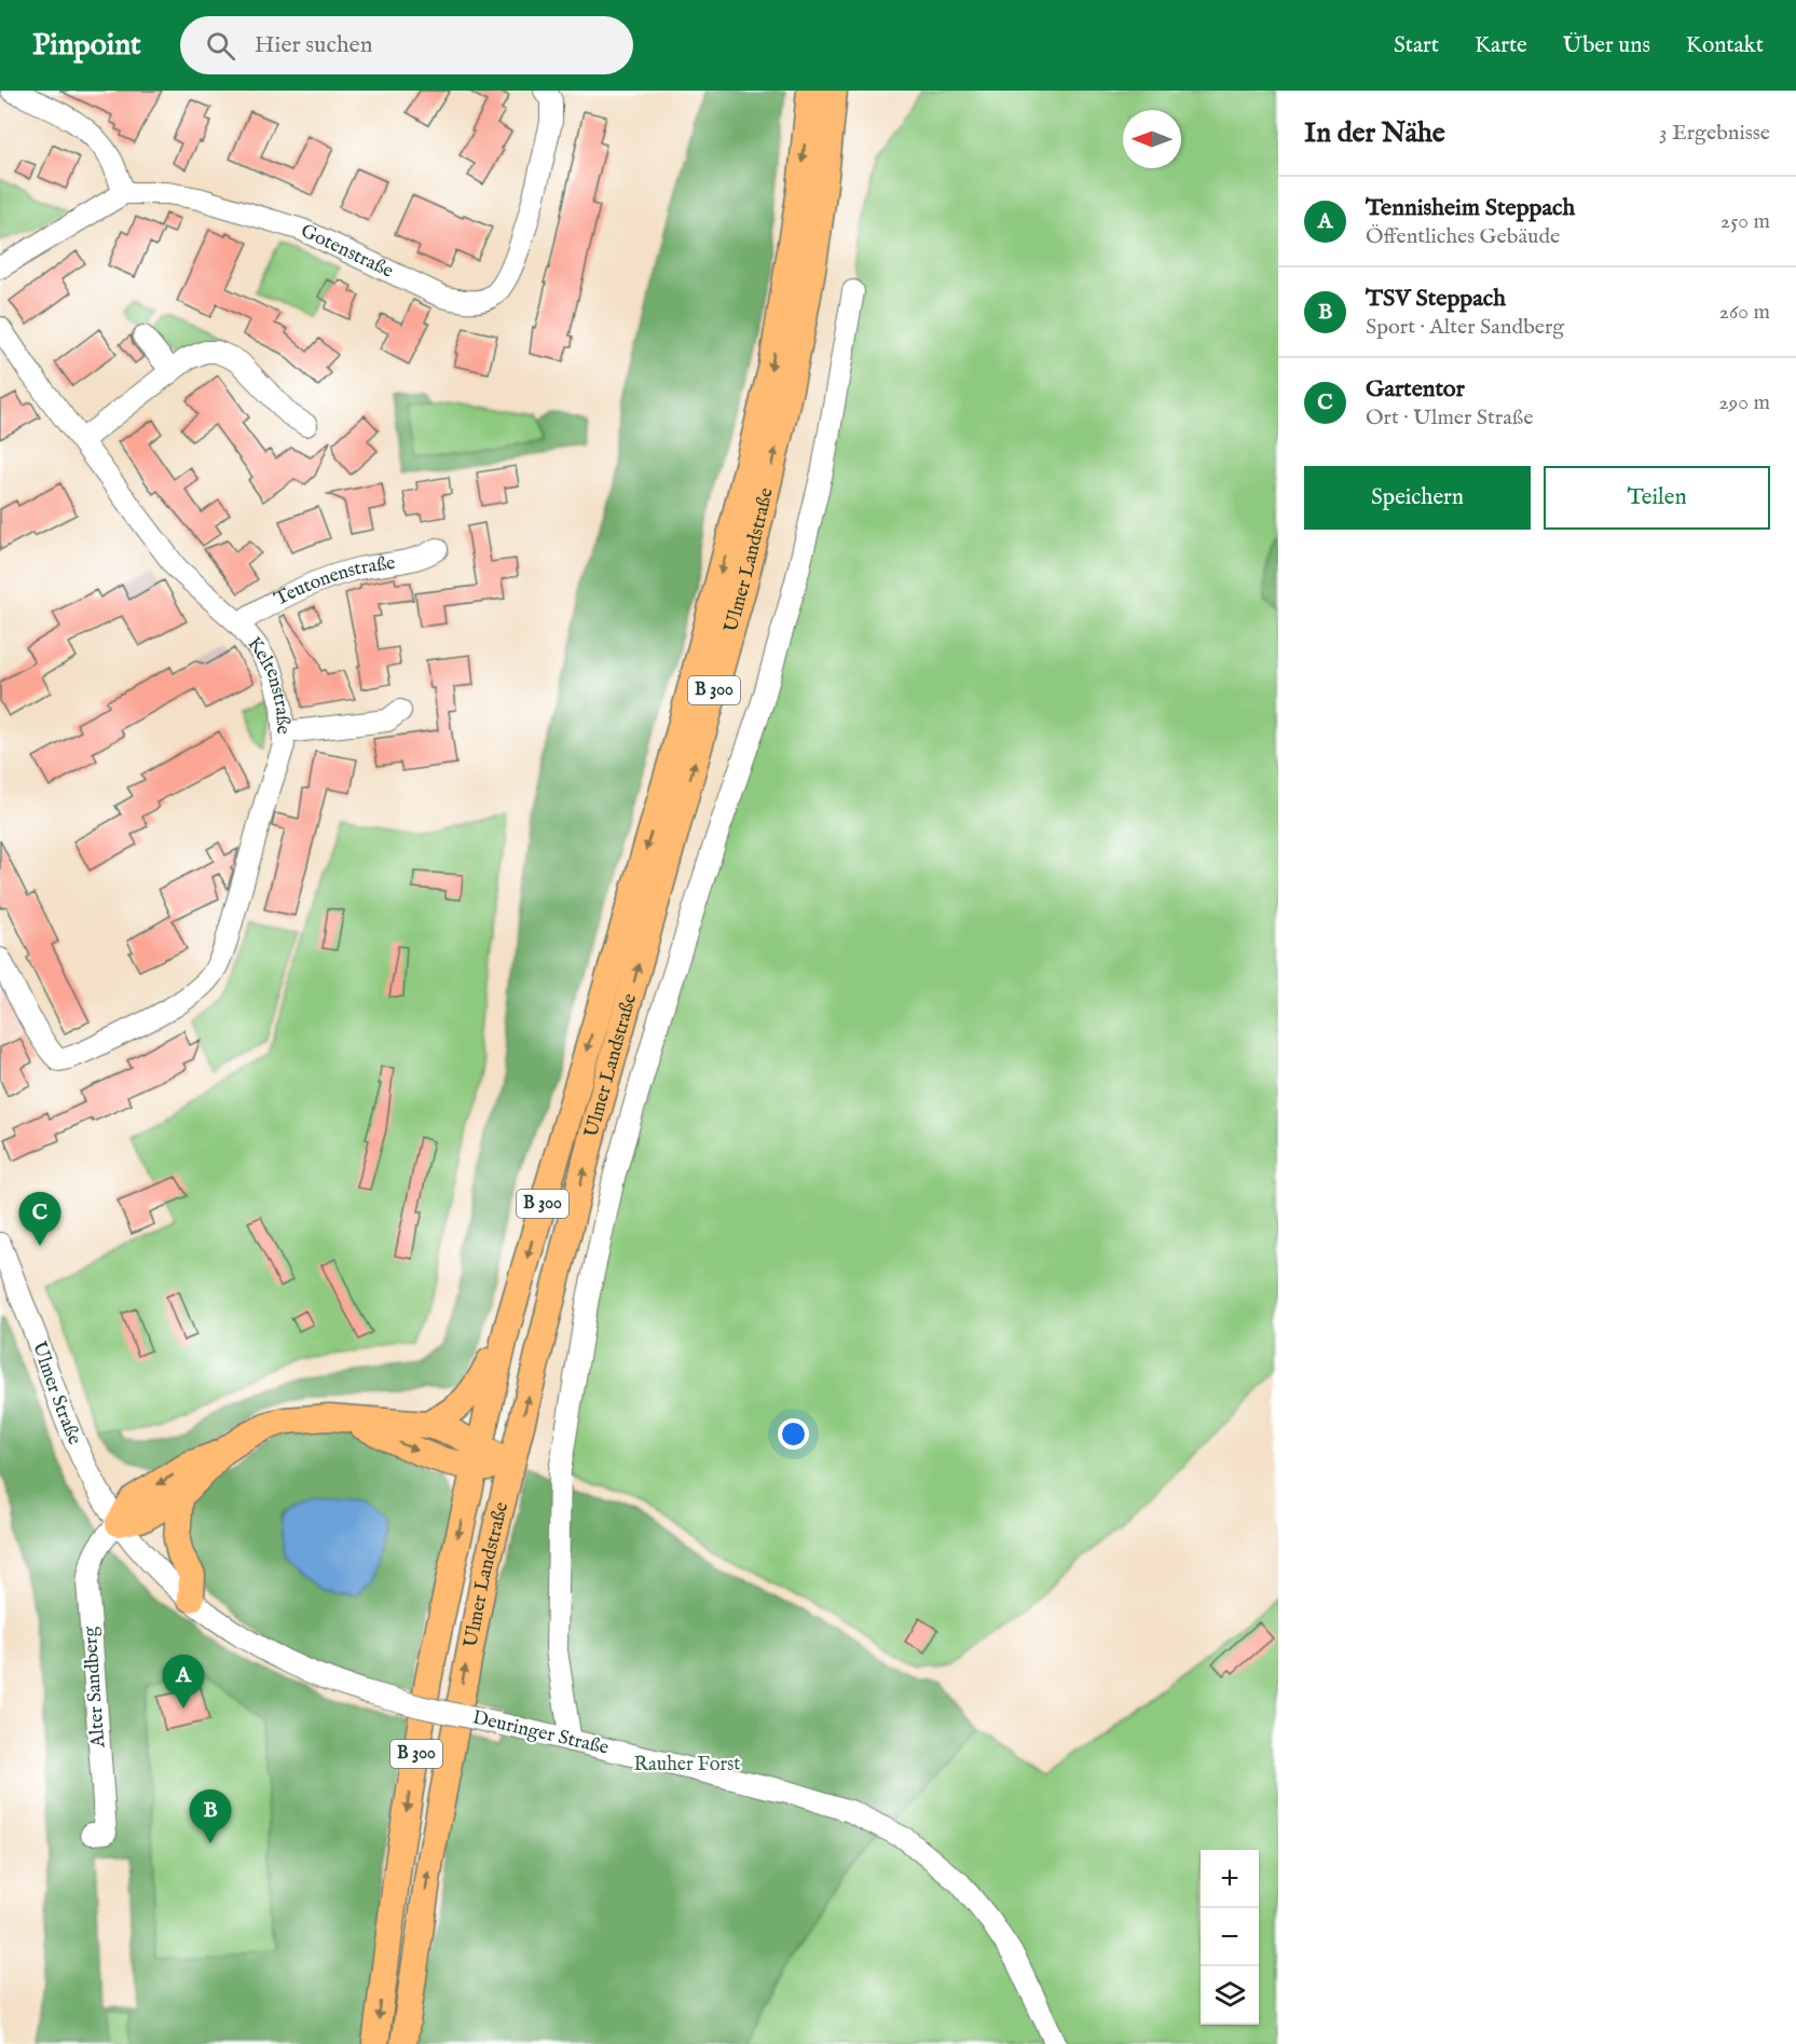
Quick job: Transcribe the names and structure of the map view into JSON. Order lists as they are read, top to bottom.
{
  "streets": {
    "main road": ["Ulmer Landstraße", "B 300"],
    "street": [
      "Gotenstraße",
      "Teutonenstraße",
      "Keltenstraße",
      "Ulmer Straße",
      "Alter Sandberg",
      "Deuringer Straße"
    ]
  },
  "crossings": [
    ["Teutonenstraße", "Keltenstraße"],
    ["Ulmer Straße", "Alter Sandberg"],
    ["Ulmer Straße", "Deuringer Straße"],
    ["Alter Sandberg", "Deuringer Straße"]
  ],
  "parks": ["Rauher Forst"],
  "north": "left",
  "page": {
    "header": "Pinpoint",
    "search": "Hier suchen",
    "nav": [
      "Start",
      "Karte",
      "Über uns",
      "Kontakt"
    ],
    "heading": ["In der Nähe", "3 Ergebnisse"],
    "list": [
      {
        "mark": "A",
        "name": "Tennisheim Steppach",
        "note": "Öffentliches Gebäude",
        "value": "250 m"
      },
      {
        "mark": "B",
        "name": "TSV Steppach",
        "note": "Sport · Alter Sandberg",
        "value": "260 m"
      },
      {
        "mark": "C",
        "name": "Gartentor",
        "note": "Ort · Ulmer Straße",
        "value": "290 m"
      }
    ],
    "buttons": ["Speichern", "Teilen"],
    "pins": ["C", "A", "B"],
    "map_buttons": ["+", "−"]
  }
}
